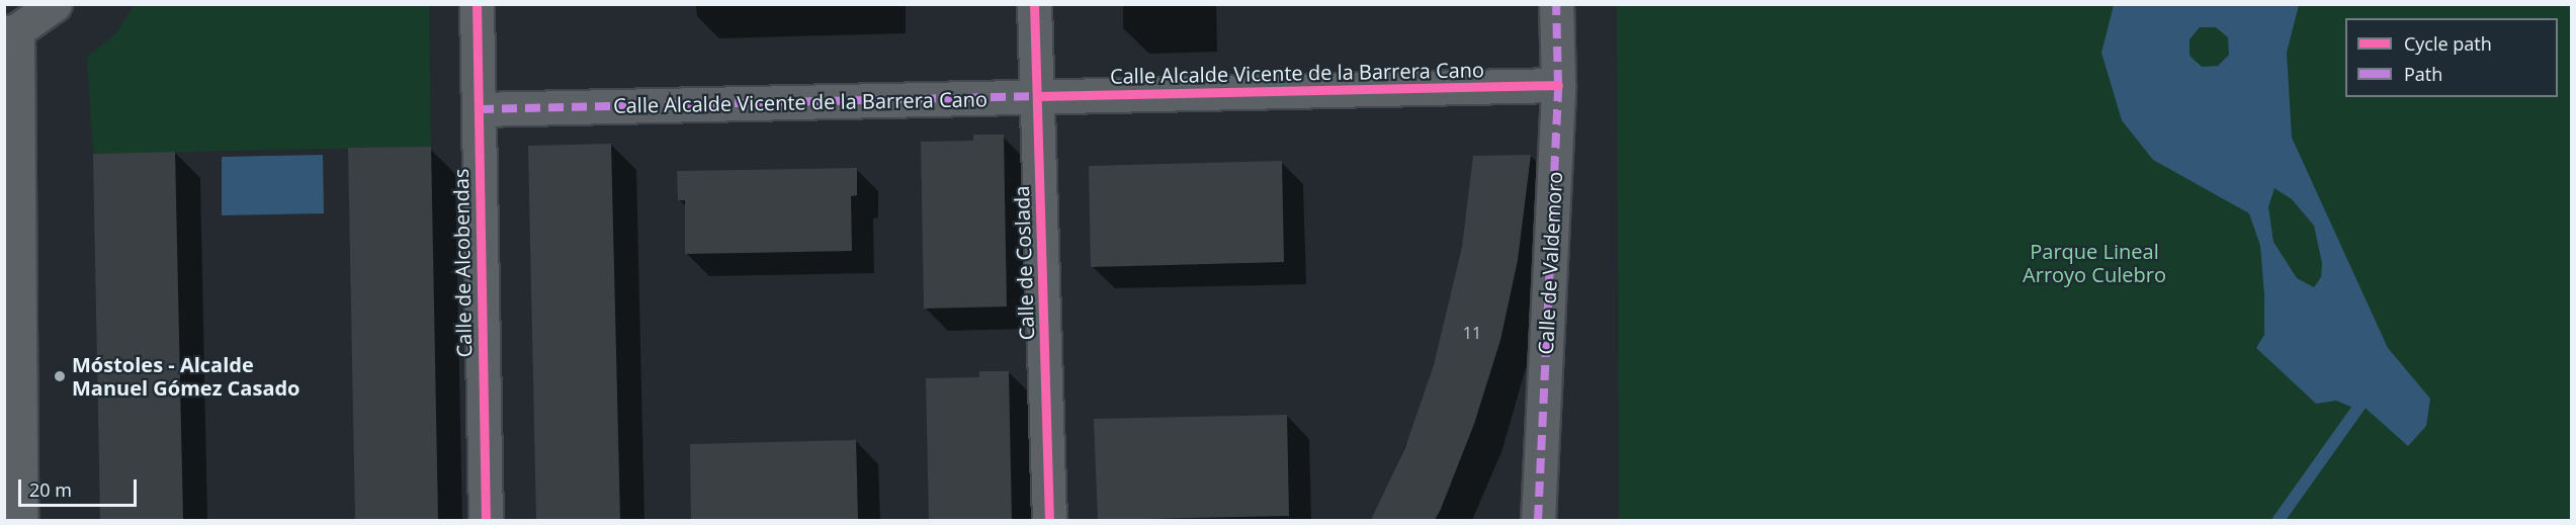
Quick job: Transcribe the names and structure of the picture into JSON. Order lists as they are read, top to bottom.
{
  "streets": {
    "street": [
      "Calle Alcalde Vicente de la Barrera Cano",
      "Calle de Alcobendas",
      "Calle de Coslada",
      "Calle de Valdemoro"
    ]
  },
  "crossings": [
    ["Calle Alcalde Vicente de la Barrera Cano", "Calle de Alcobendas"],
    ["Calle Alcalde Vicente de la Barrera Cano", "Calle de Coslada"],
    ["Calle Alcalde Vicente de la Barrera Cano", "Calle de Valdemoro"]
  ],
  "parks": ["Parque Lineal Arroyo Culebro"],
  "places": ["Móstoles - Alcalde Manuel Gómez Casado"],
  "house_numbers": ["11"],
  "legend": ["Cycle path", "Path"],
  "scale_bar": "20 m"
}
